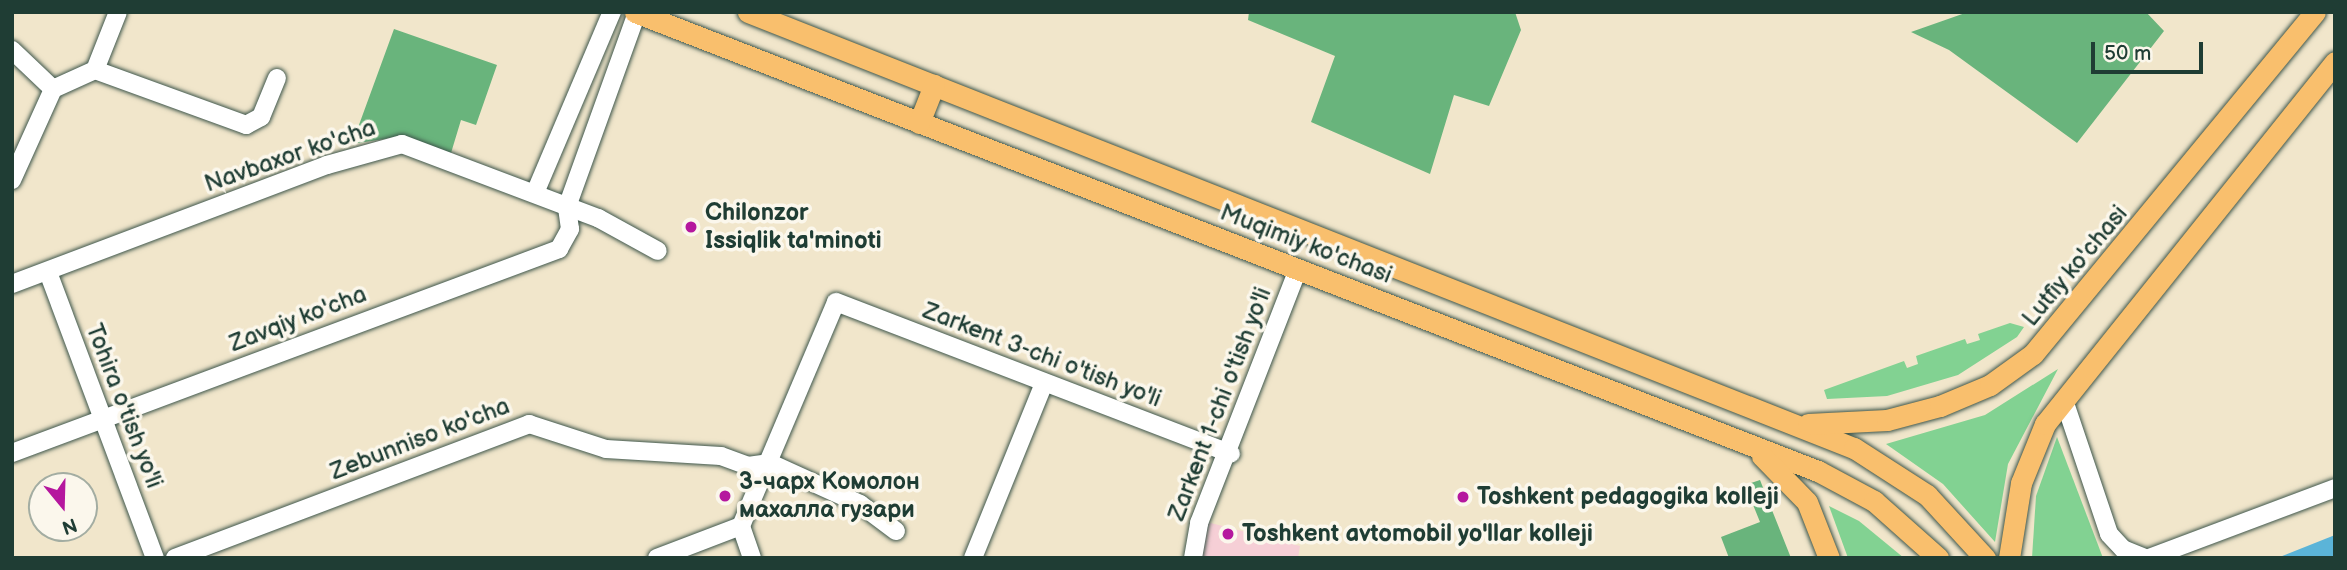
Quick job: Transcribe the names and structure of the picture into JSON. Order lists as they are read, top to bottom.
{
  "streets": {
    "main road": ["Muqimiy ko'chasi", "Lutfiy ko'chasi"],
    "street": [
      "Navbaxor ko'cha",
      "Zavqiy ko'cha",
      "Zarkent 3-chi o'tish yo'li",
      "Zarkent 1-chi o'tish yo'li",
      "Tohira o'tish yo'li",
      "Zebunniso ko'cha"
    ]
  },
  "crossings": [
    ["Navbaxor ko'cha", "Zavqiy ko'cha"],
    ["Navbaxor ko'cha", "Tohira o'tish yo'li"],
    ["Muqimiy ko'chasi", "Lutfiy ko'chasi"],
    ["Muqimiy ko'chasi", "Zavqiy ko'cha"],
    ["Muqimiy ko'chasi", "Zarkent 1-chi o'tish yo'li"],
    ["Zavqiy ko'cha", "Tohira o'tish yo'li"],
    ["Zarkent 3-chi o'tish yo'li", "Zarkent 1-chi o'tish yo'li"],
    ["Zarkent 3-chi o'tish yo'li", "Zebunniso ko'cha"]
  ],
  "places": [
    "Chilonzor Issiqlik ta'minoti",
    "3-чарх Комолон махалла гузари",
    "Toshkent pedagogika kolleji",
    "Toshkent avtomobil yo'llar kolleji"
  ],
  "scale_bar": "50 m",
  "north": "bottom"
}
